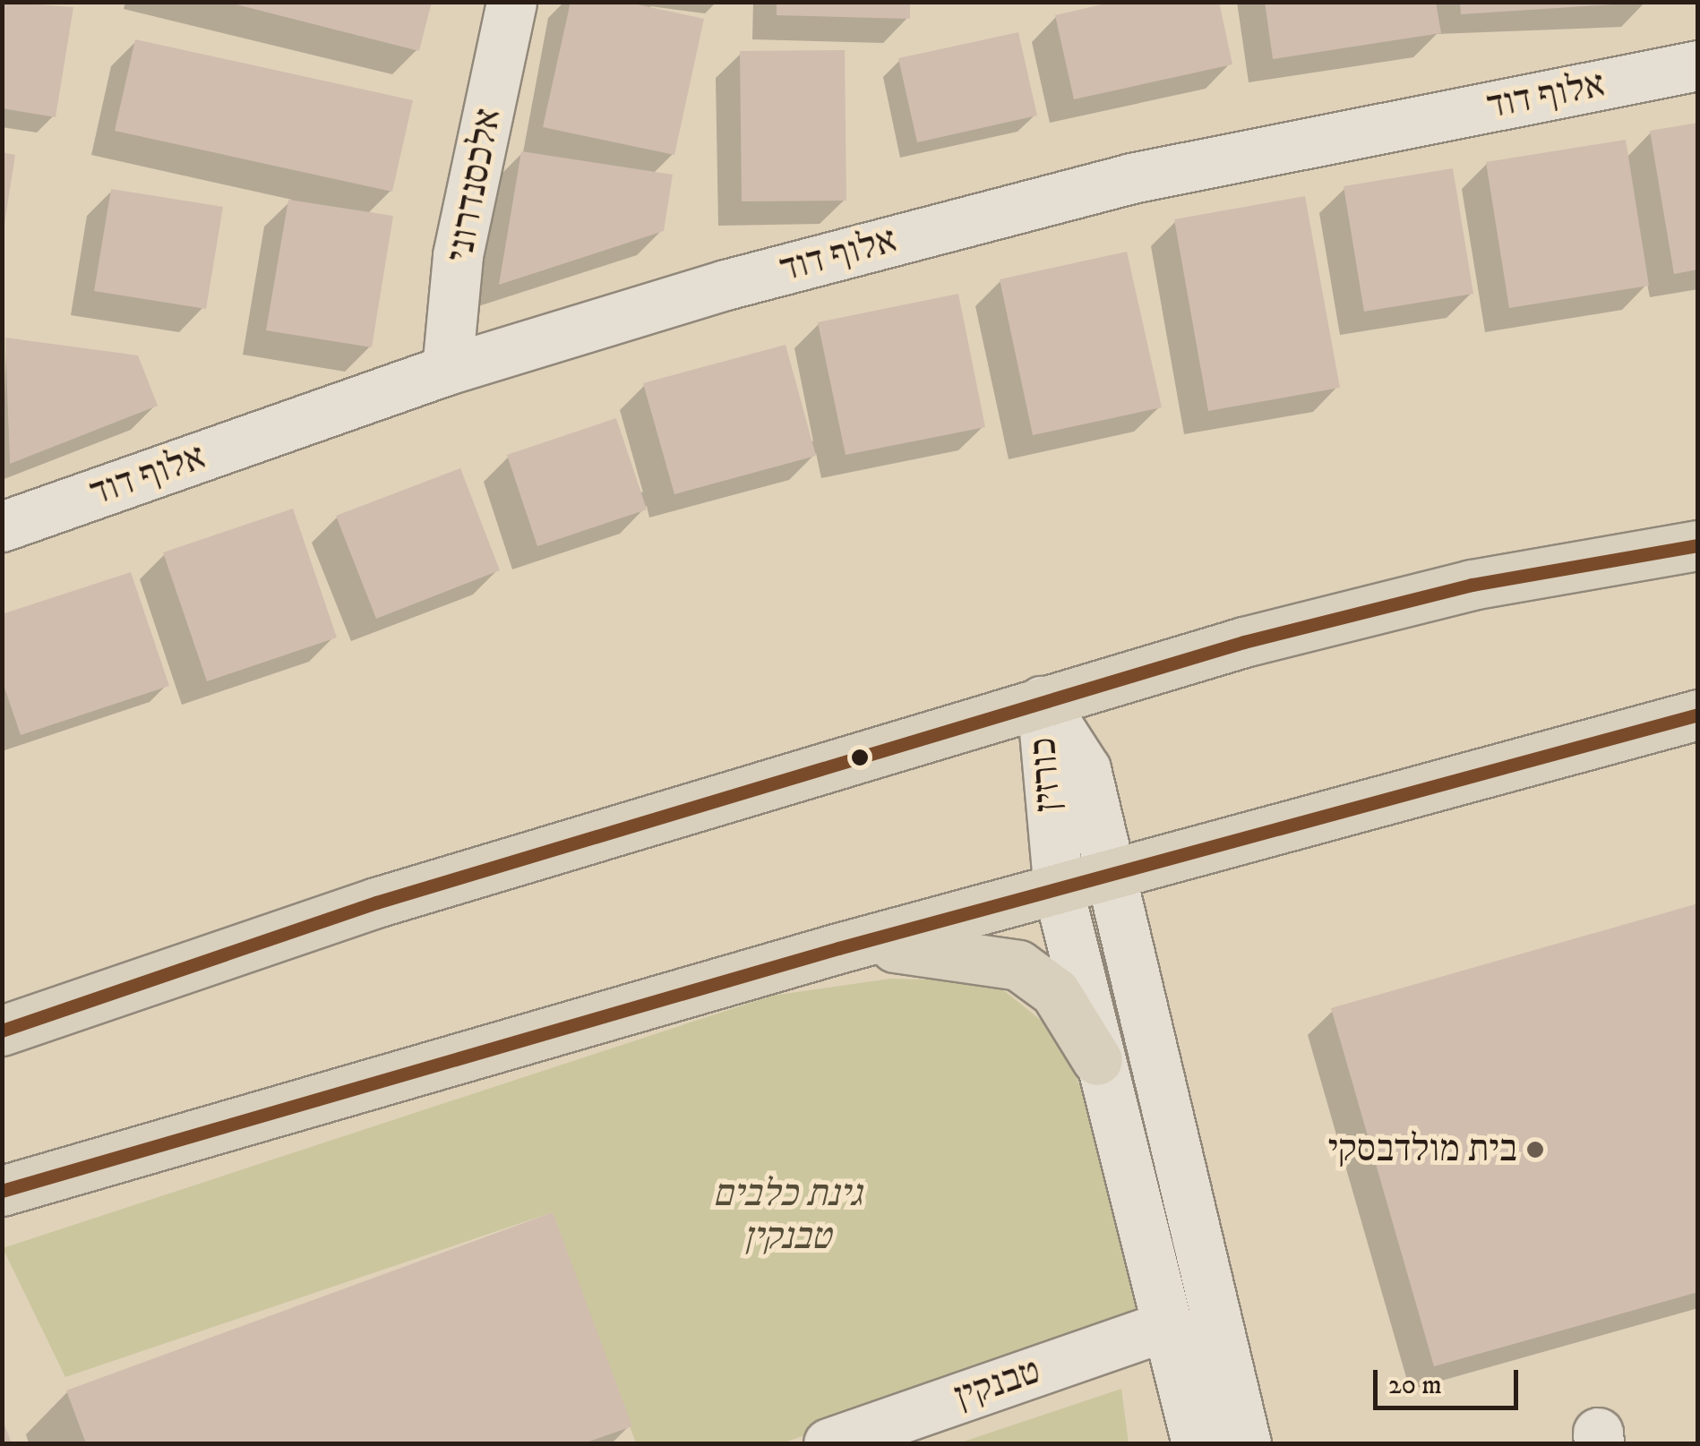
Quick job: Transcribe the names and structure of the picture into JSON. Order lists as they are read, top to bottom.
{
  "streets": {
    "street": [
      "אלוף דוד",
      "אלכסנדרוני",
      "כורזין",
      "טבנקין"
    ]
  },
  "crossings": [
    ["אלוף דוד", "אלכסנדרוני"],
    ["כורזין", "טבנקין"]
  ],
  "parks": ["גינת כלבים טבנקין"],
  "places": ["בית מולדבסקי"],
  "scale_bar": "20 m"
}
